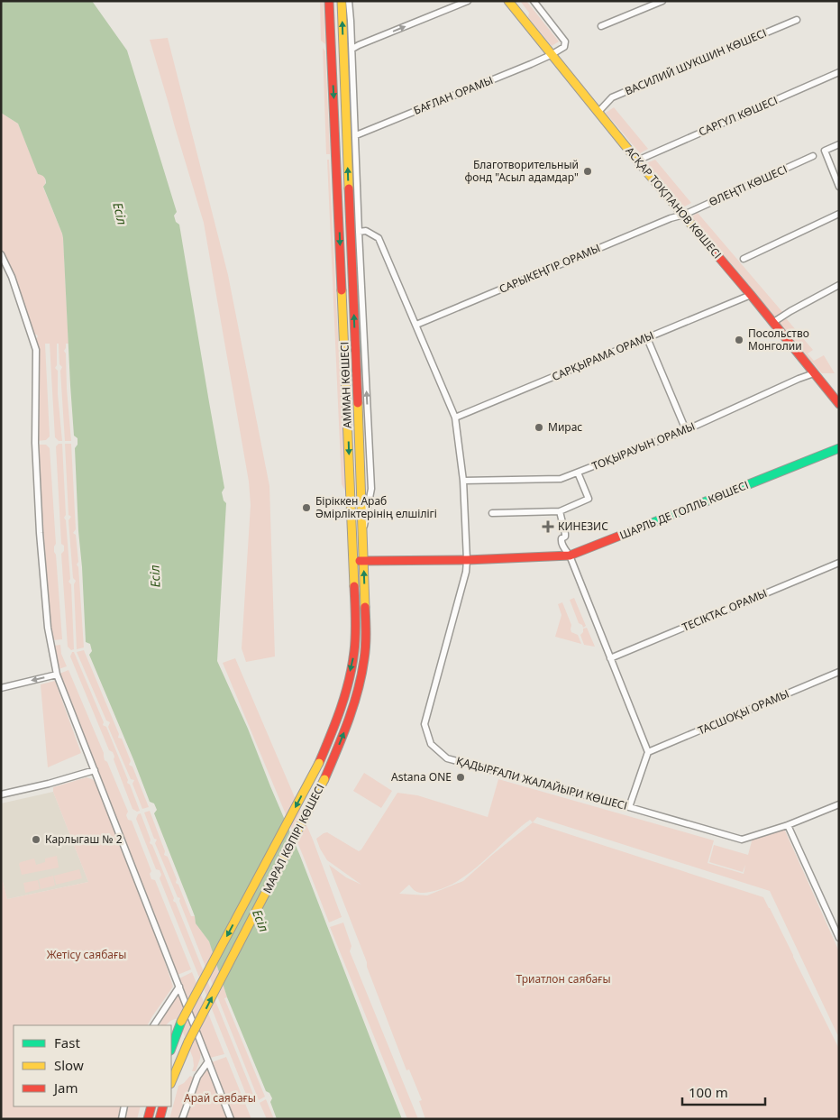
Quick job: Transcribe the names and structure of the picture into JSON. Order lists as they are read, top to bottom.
{
  "streets": {
    "main road": [
      "АСҚАР ТОҚПАНОВ КӨШЕСІ",
      "АММАН КӨШЕСІ",
      "ШАРЛЬ ДЕ ГОЛЛЬ КӨШЕСІ",
      "МАРАЛ КӨПІРІ КӨШЕСІ"
    ],
    "street": [
      "ВАСИЛИЙ ШУКШИН КӨШЕСІ",
      "БАҒЛАН ОРАМЫ",
      "САРГҮЛ КӨШЕСІ",
      "ӨЛЕҢТІ КӨШЕСІ",
      "САРЫКЕҢГІР ОРАМЫ",
      "САРҚЫРАМА ОРАМЫ",
      "ТОҚЫРАУЫН ОРАМЫ",
      "ТЕСІКТАС ОРАМЫ",
      "ТАСШОҚЫ ОРАМЫ",
      "ҚАДЫРҒАЛИ ЖАЛАЙЫРИ КӨШЕСІ"
    ]
  },
  "crossings": [
    ["ВАСИЛИЙ ШУКШИН КӨШЕСІ", "АСҚАР ТОҚПАНОВ КӨШЕСІ"],
    ["БАҒЛАН ОРАМЫ", "АСҚАР ТОҚПАНОВ КӨШЕСІ"],
    ["БАҒЛАН ОРАМЫ", "АММАН КӨШЕСІ"],
    ["САРГҮЛ КӨШЕСІ", "АСҚАР ТОҚПАНОВ КӨШЕСІ"],
    ["ӨЛЕҢТІ КӨШЕСІ", "АСҚАР ТОҚПАНОВ КӨШЕСІ"],
    ["ӨЛЕҢТІ КӨШЕСІ", "САРЫКЕҢГІР ОРАМЫ"],
    ["АСҚАР ТОҚПАНОВ КӨШЕСІ", "САРЫКЕҢГІР ОРАМЫ"],
    ["АСҚАР ТОҚПАНОВ КӨШЕСІ", "САРҚЫРАМА ОРАМЫ"],
    ["АСҚАР ТОҚПАНОВ КӨШЕСІ", "ТОҚЫРАУЫН ОРАМЫ"],
    ["САРЫКЕҢГІР ОРАМЫ", "ҚАДЫРҒАЛИ ЖАЛАЙЫРИ КӨШЕСІ"],
    ["САРҚЫРАМА ОРАМЫ", "ҚАДЫРҒАЛИ ЖАЛАЙЫРИ КӨШЕСІ"],
    ["АММАН КӨШЕСІ", "ШАРЛЬ ДЕ ГОЛЛЬ КӨШЕСІ"],
    ["АММАН КӨШЕСІ", "ҚАДЫРҒАЛИ ЖАЛАЙЫРИ КӨШЕСІ"],
    ["АММАН КӨШЕСІ", "МАРАЛ КӨПІРІ КӨШЕСІ"],
    ["ТОҚЫРАУЫН ОРАМЫ", "ҚАДЫРҒАЛИ ЖАЛАЙЫРИ КӨШЕСІ"],
    ["ШАРЛЬ ДЕ ГОЛЛЬ КӨШЕСІ", "ҚАДЫРҒАЛИ ЖАЛАЙЫРИ КӨШЕСІ"]
  ],
  "water": ["Есіл"],
  "parks": ["Жетісу саябағы", "Триатлон саябағы", "Арай саябағы"],
  "places": {
    "other": [
      "Благотворительный фонд \"Асыл адамдар\"",
      "Посольство Монголии",
      "Мирас",
      "Біріккен Араб Әмірліктерінің елшілігі",
      "Astana ONE",
      "Карлыгаш № 2"
    ],
    "health": ["КИНЕЗИС"]
  },
  "legend": ["Fast", "Slow", "Jam"],
  "scale_bar": "100 m"
}
